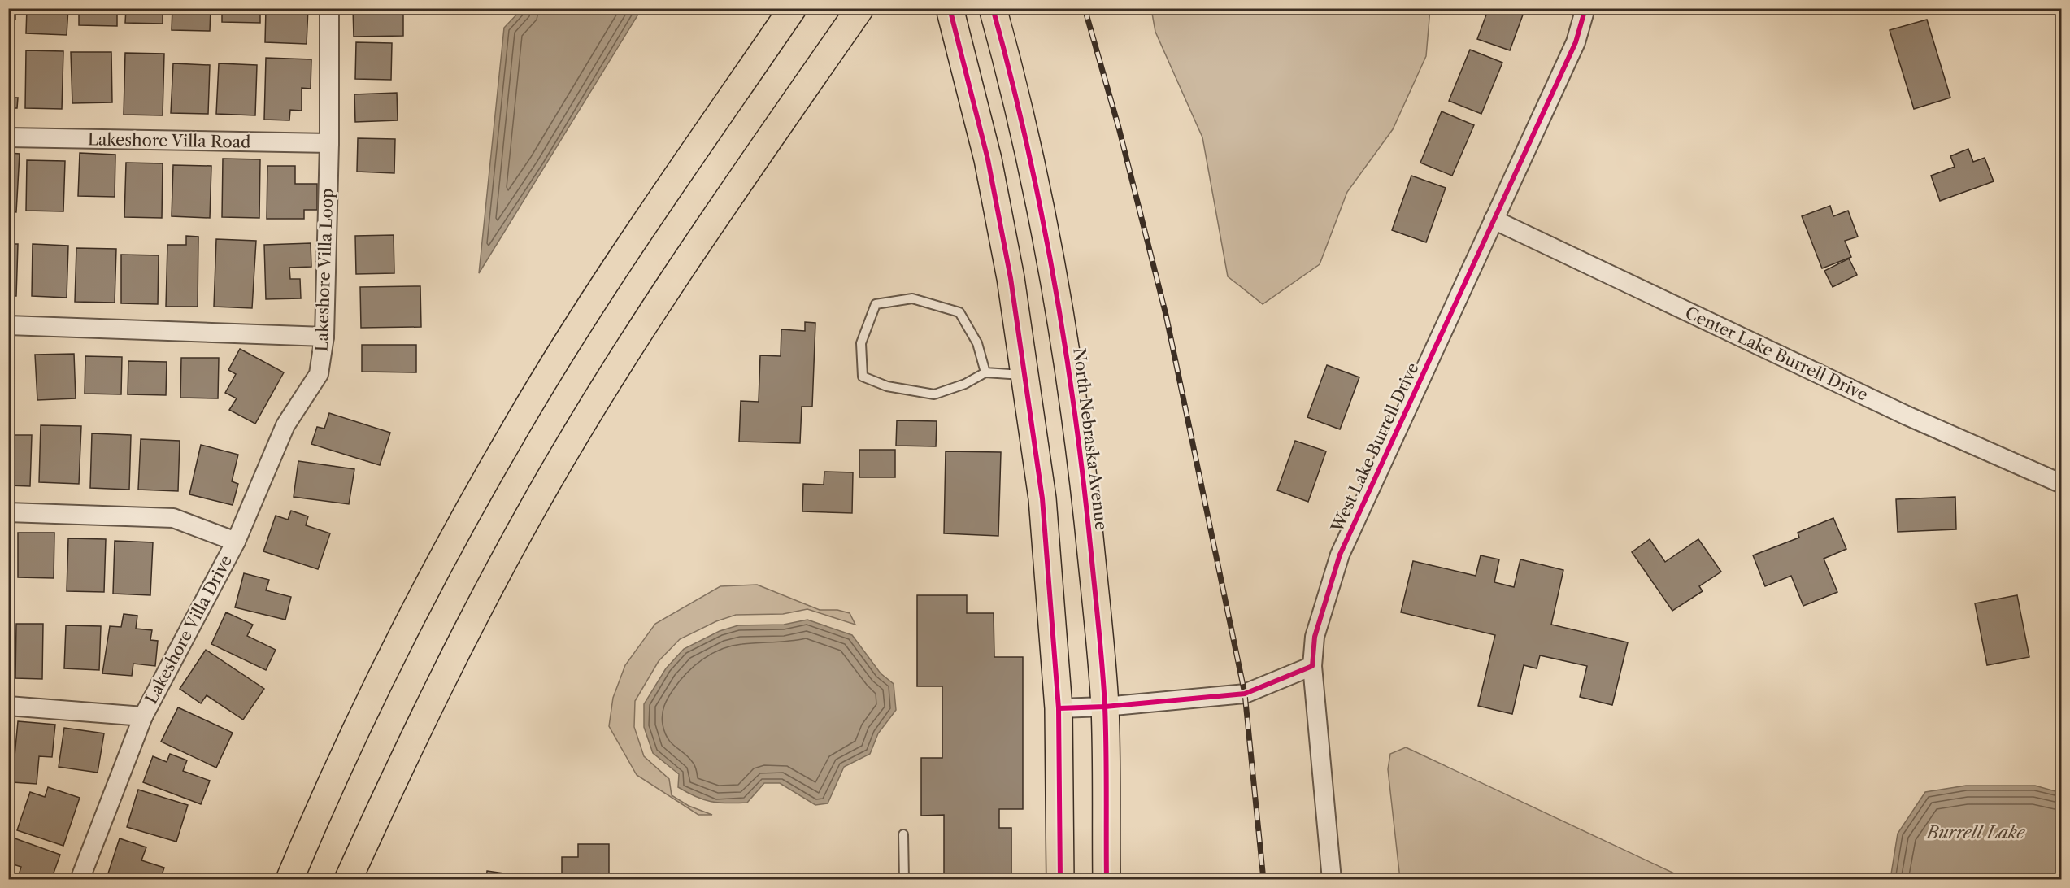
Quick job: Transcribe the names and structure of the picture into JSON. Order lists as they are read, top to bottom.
{
  "streets": {
    "main road": ["North Nebraska Avenue"],
    "street": [
      "Lakeshore Villa Road",
      "Lakeshore Villa Loop",
      "Center Lake Burrell Drive",
      "West Lake Burrell Drive",
      "Lakeshore Villa Drive"
    ]
  },
  "crossings": [
    ["Lakeshore Villa Road", "Lakeshore Villa Loop"],
    ["Lakeshore Villa Loop", "Lakeshore Villa Drive"],
    ["Center Lake Burrell Drive", "West Lake Burrell Drive"]
  ],
  "water": ["Burrell Lake"]
}
